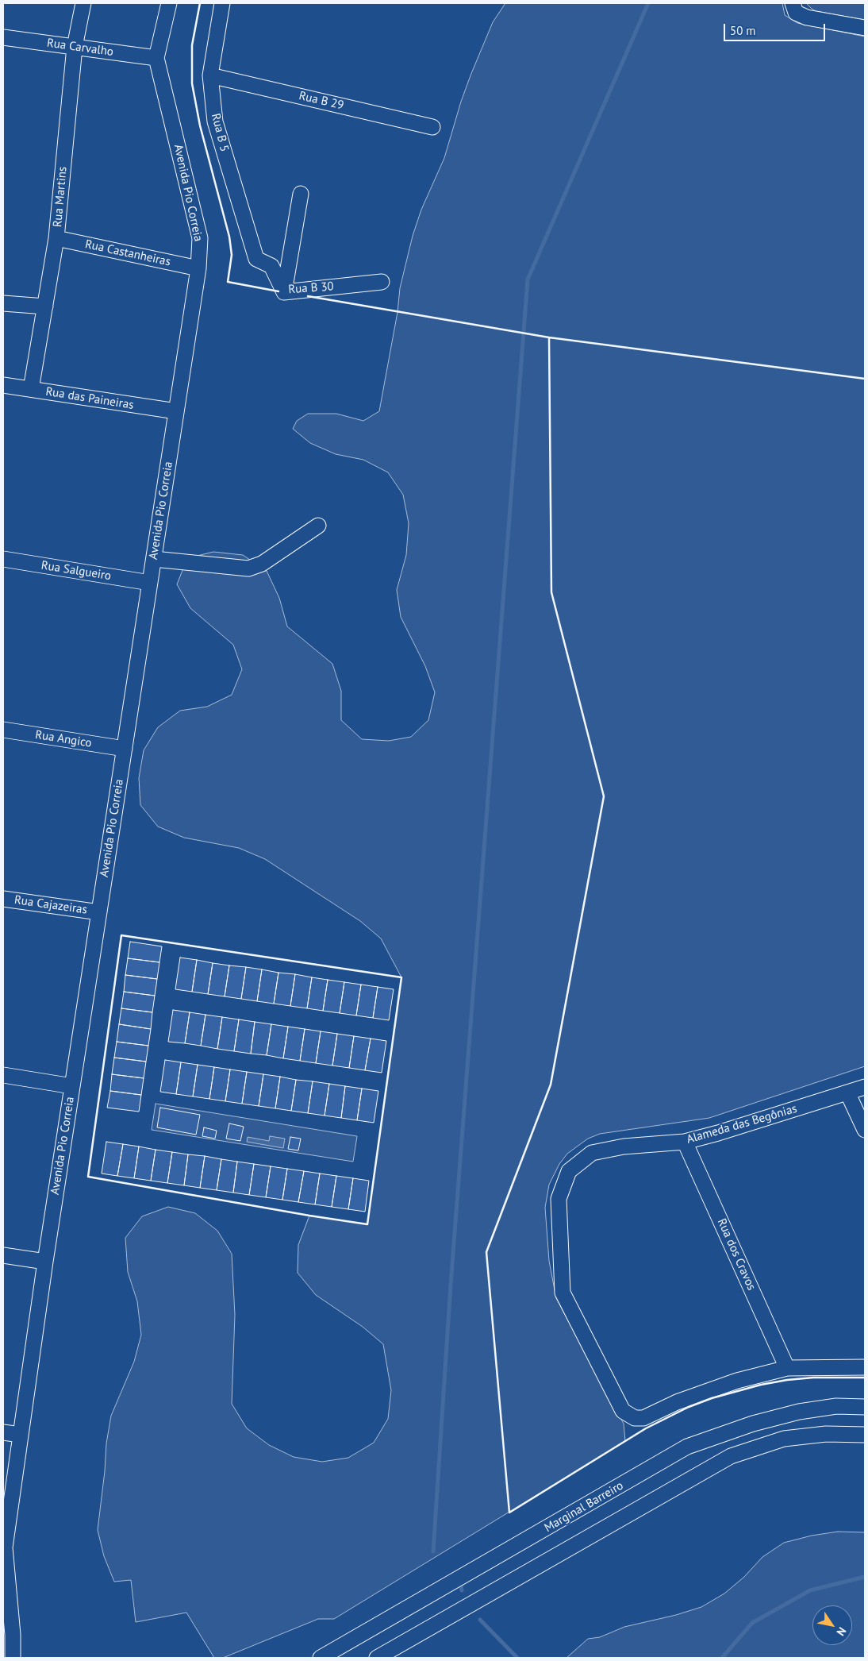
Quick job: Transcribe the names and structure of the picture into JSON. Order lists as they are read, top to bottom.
{
  "streets": {
    "street": [
      "Rua Carvalho",
      "Rua B 29",
      "Rua B 5",
      "Avenida Pio Correia",
      "Rua Martins",
      "Rua Castanheiras",
      "Rua B 30",
      "Rua das Paineiras",
      "Rua Salgueiro",
      "Rua Angico",
      "Rua Cajazeiras",
      "Alameda das Begônias",
      "Rua dos Cravos",
      "Marginal Barreiro"
    ]
  },
  "crossings": [
    ["Rua Carvalho", "Avenida Pio Correia"],
    ["Rua Carvalho", "Rua Martins"],
    ["Rua B 29", "Rua B 5"],
    ["Rua B 5", "Rua B 30"],
    ["Avenida Pio Correia", "Rua Castanheiras"],
    ["Avenida Pio Correia", "Rua das Paineiras"],
    ["Avenida Pio Correia", "Rua Salgueiro"],
    ["Avenida Pio Correia", "Rua Angico"],
    ["Avenida Pio Correia", "Rua Cajazeiras"],
    ["Rua Martins", "Rua Castanheiras"],
    ["Rua Martins", "Rua das Paineiras"],
    ["Alameda das Begônias", "Rua dos Cravos"]
  ],
  "scale_bar": "50 m",
  "north": "bottom right"
}
